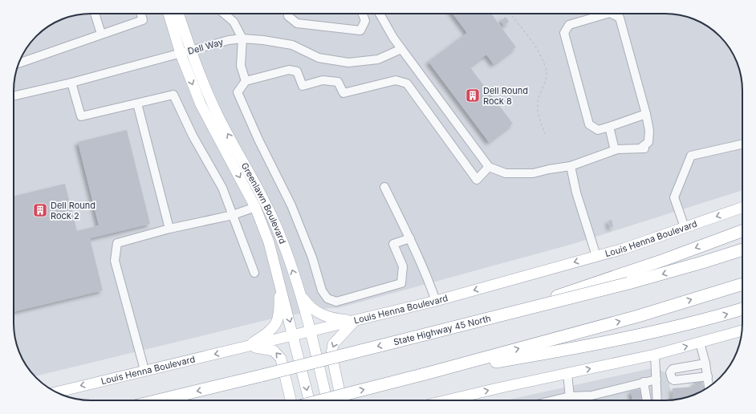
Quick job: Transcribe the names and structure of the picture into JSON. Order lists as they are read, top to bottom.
{
  "streets": {
    "highway": ["State Highway 45 North"],
    "main road": ["Greenlawn Boulevard", "Louis Henna Boulevard"],
    "street": ["Dell Way"]
  },
  "crossings": [
    ["Dell Way", "Greenlawn Boulevard"],
    ["Greenlawn Boulevard", "Louis Henna Boulevard"]
  ],
  "one_way": ["Louis Henna Boulevard"],
  "places": {
    "building": ["Dell Round Rock 8", "Dell Round Rock 2"]
  }
}
